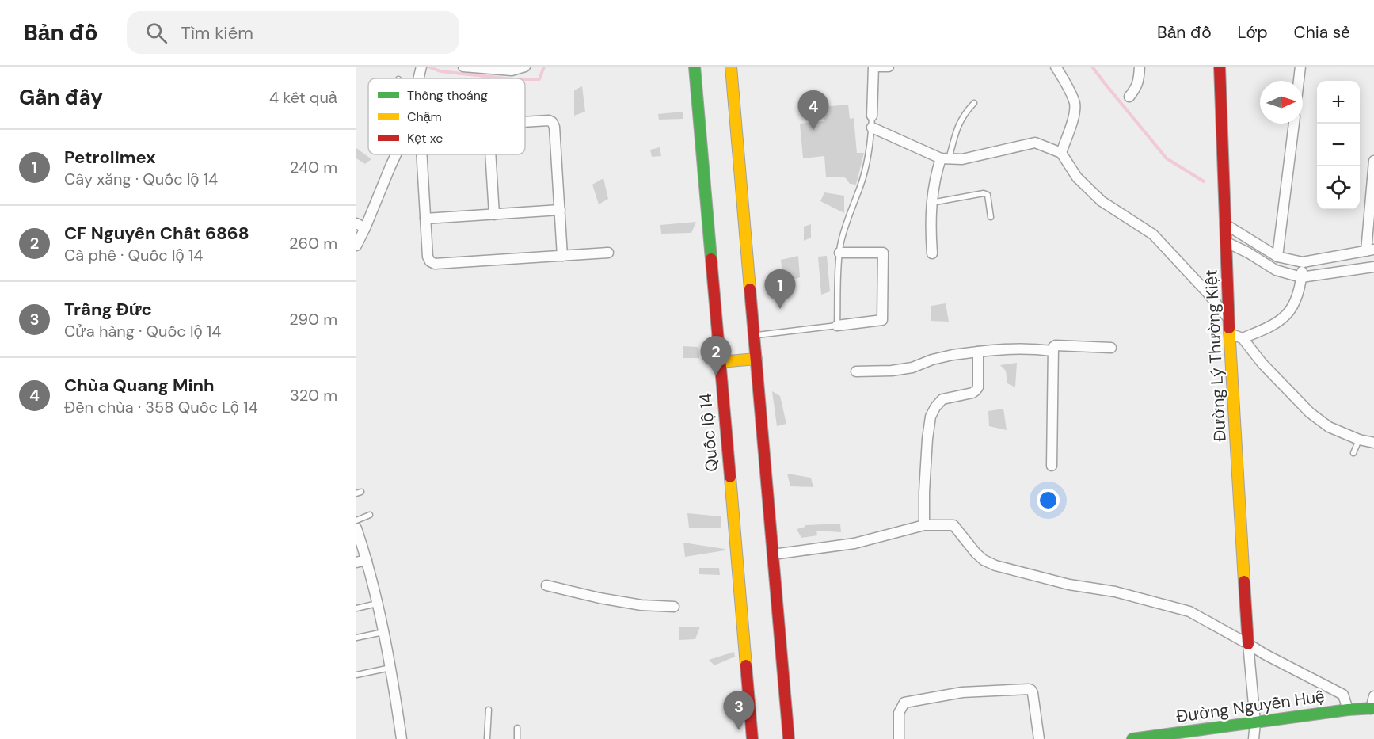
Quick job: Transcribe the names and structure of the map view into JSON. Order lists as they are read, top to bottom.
{
  "streets": {
    "main road": ["Đường Lý Thường Kiệt", "Quốc lộ 14", "Đường Nguyễn Huệ"]
  },
  "legend": ["Thông thoáng", "Chậm", "Kẹt xe"],
  "north": "right",
  "page": {
    "header": "Bản đồ",
    "search": "Tìm kiếm",
    "nav": ["Bản đồ", "Lớp", "Chia sẻ"],
    "heading": ["Gần đây", "4 kết quả"],
    "map_buttons": ["+", "−"],
    "pins": [
      "4",
      "1",
      "2",
      "3"
    ],
    "list": [
      {
        "mark": "1",
        "name": "Petrolimex",
        "note": "Cây xăng · Quốc lộ 14",
        "value": "240 m"
      },
      {
        "mark": "2",
        "name": "CF Nguyên Chất 6868",
        "note": "Cà phê · Quốc lộ 14",
        "value": "260 m"
      },
      {
        "mark": "3",
        "name": "Trầng Đức",
        "note": "Cửa hàng · Quốc lộ 14",
        "value": "290 m"
      },
      {
        "mark": "4",
        "name": "Chùa Quang Minh",
        "note": "Đền chùa · 358 Quốc Lộ 14",
        "value": "320 m"
      }
    ]
  }
}
